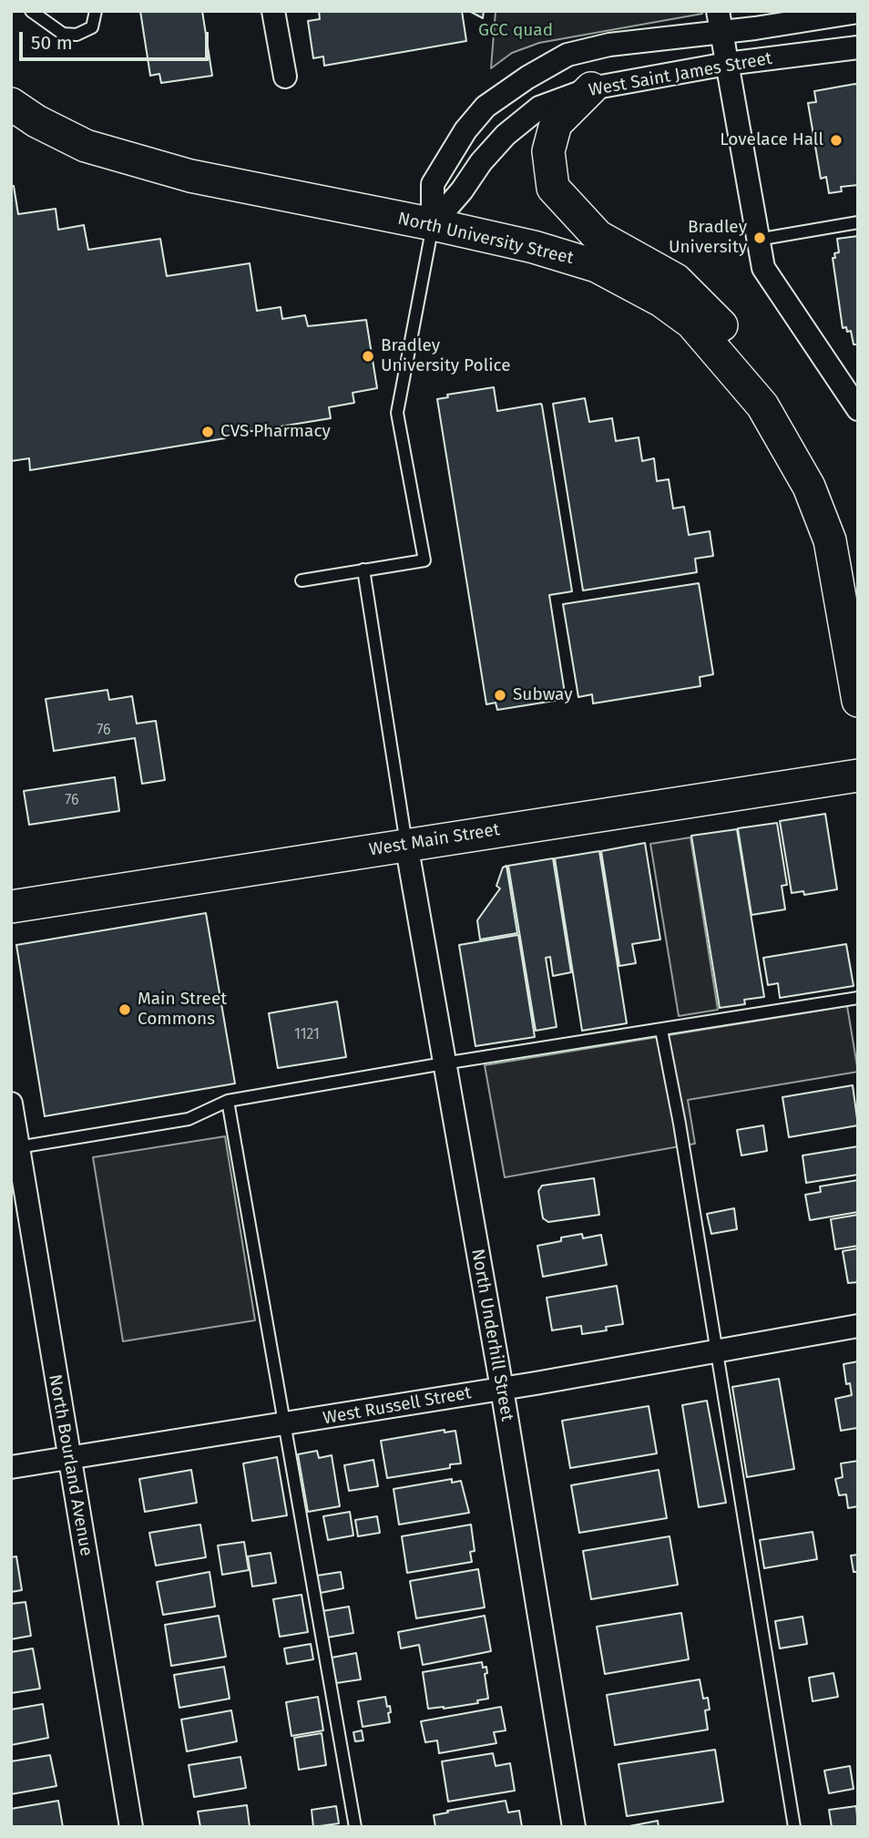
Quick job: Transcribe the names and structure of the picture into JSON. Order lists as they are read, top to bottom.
{
  "streets": {
    "main road": ["North University Street", "West Main Street"],
    "street": [
      "West Saint James Street",
      "North Underhill Street",
      "West Russell Street",
      "North Bourland Avenue"
    ]
  },
  "crossings": [
    ["West Saint James Street", "North University Street"],
    ["West Main Street", "North Underhill Street"],
    ["North Underhill Street", "West Russell Street"],
    ["West Russell Street", "North Bourland Avenue"]
  ],
  "parks": ["GCC quad"],
  "places": [
    "Lovelace Hall",
    "Bradley University",
    "Bradley University Police",
    "CVS Pharmacy",
    "Subway",
    "Main Street Commons"
  ],
  "house_numbers": ["76", "76", "1121"],
  "scale_bar": "50 m"
}
